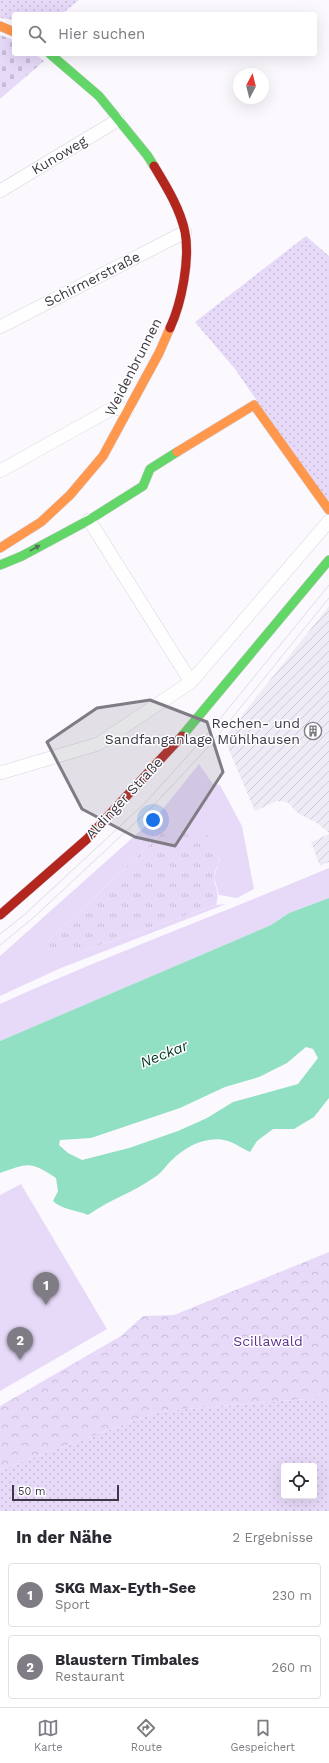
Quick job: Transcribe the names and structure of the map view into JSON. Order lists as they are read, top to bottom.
{
  "streets": {
    "street": [
      "Kunoweg",
      "Schirmerstraße",
      "Weidenbrunnen",
      "Aldinger Straße"
    ]
  },
  "crossings": [
    ["Kunoweg", "Weidenbrunnen"],
    ["Schirmerstraße", "Weidenbrunnen"]
  ],
  "water": ["Neckar"],
  "parks": ["Scillawald"],
  "places": {
    "building": ["Rechen- und Sandfanganlage Mühlhausen"]
  },
  "scale_bar": "50 m",
  "north": "top",
  "page": {
    "search": "Hier suchen",
    "pins": ["1", "2"],
    "scale": "50 m",
    "heading": ["In der Nähe", "2 Ergebnisse"],
    "list": [
      {
        "mark": "1",
        "name": "SKG Max-Eyth-See",
        "note": "Sport",
        "value": "230 m"
      },
      {
        "mark": "2",
        "name": "Blaustern Timbales",
        "note": "Restaurant",
        "value": "260 m"
      }
    ],
    "nav": ["Karte", "Route", "Gespeichert"]
  }
}
